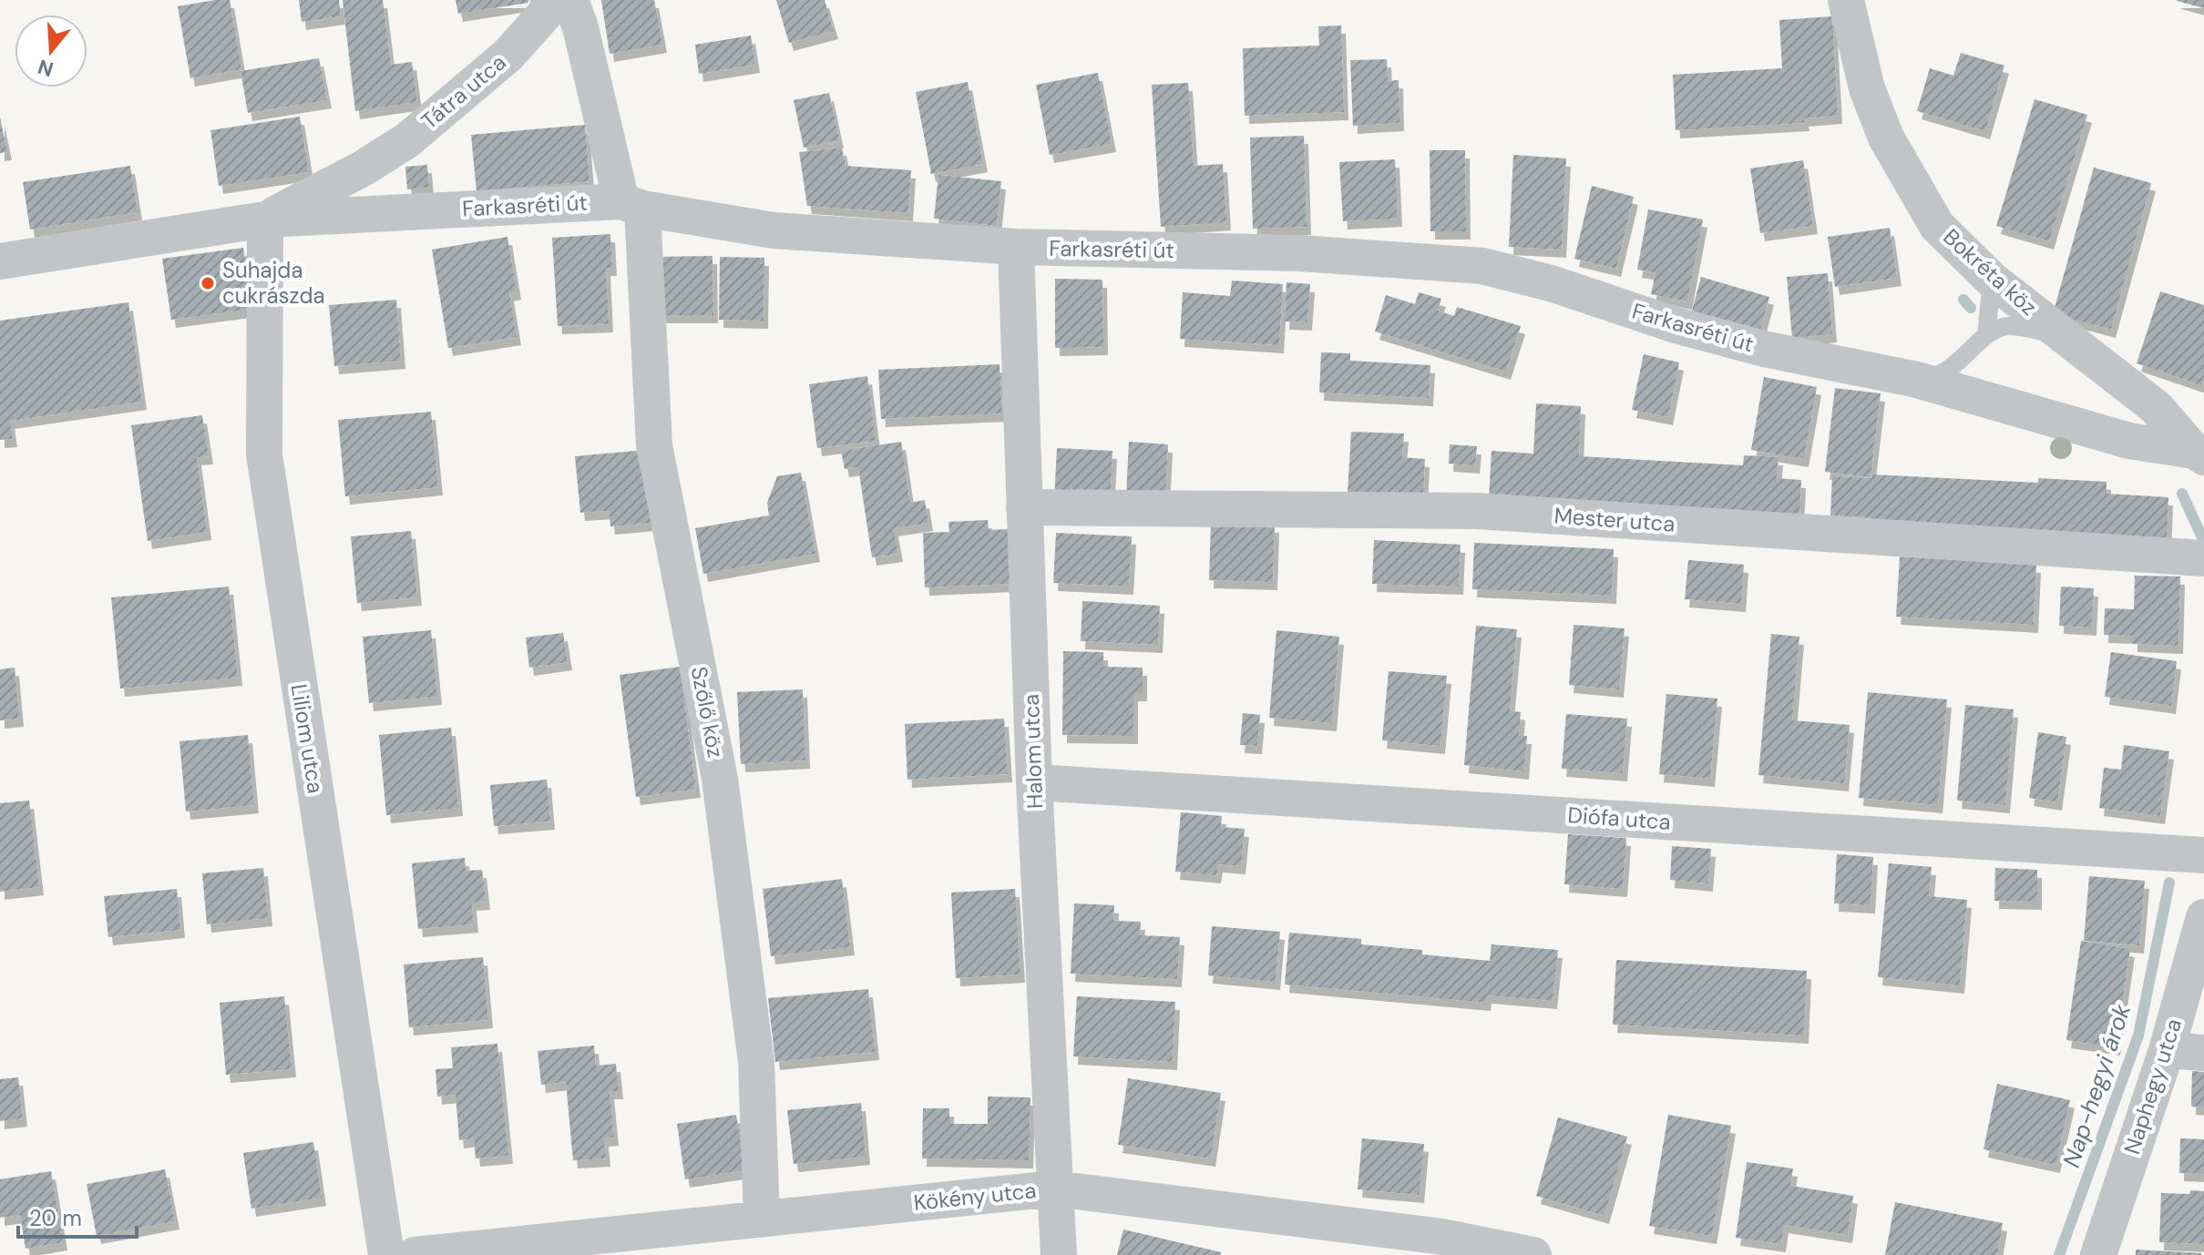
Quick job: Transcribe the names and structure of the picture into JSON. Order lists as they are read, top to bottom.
{
  "streets": {
    "street": [
      "Tátra utca",
      "Farkasréti út",
      "Bokréta köz",
      "Mester utca",
      "Szőlő köz",
      "Liliom utca",
      "Halom utca",
      "Diófa utca",
      "Naphegy utca",
      "Kökény utca"
    ]
  },
  "crossings": [
    ["Tátra utca", "Farkasréti út"],
    ["Tátra utca", "Liliom utca"],
    ["Farkasréti út", "Bokréta köz"],
    ["Farkasréti út", "Szőlő köz"],
    ["Farkasréti út", "Liliom utca"],
    ["Farkasréti út", "Halom utca"],
    ["Mester utca", "Halom utca"],
    ["Szőlő köz", "Kökény utca"],
    ["Halom utca", "Diófa utca"],
    ["Halom utca", "Kökény utca"]
  ],
  "water": ["Nap-hegyi árok"],
  "places": ["Suhajda cukrászda"],
  "scale_bar": "20 m",
  "north": "bottom"
}
